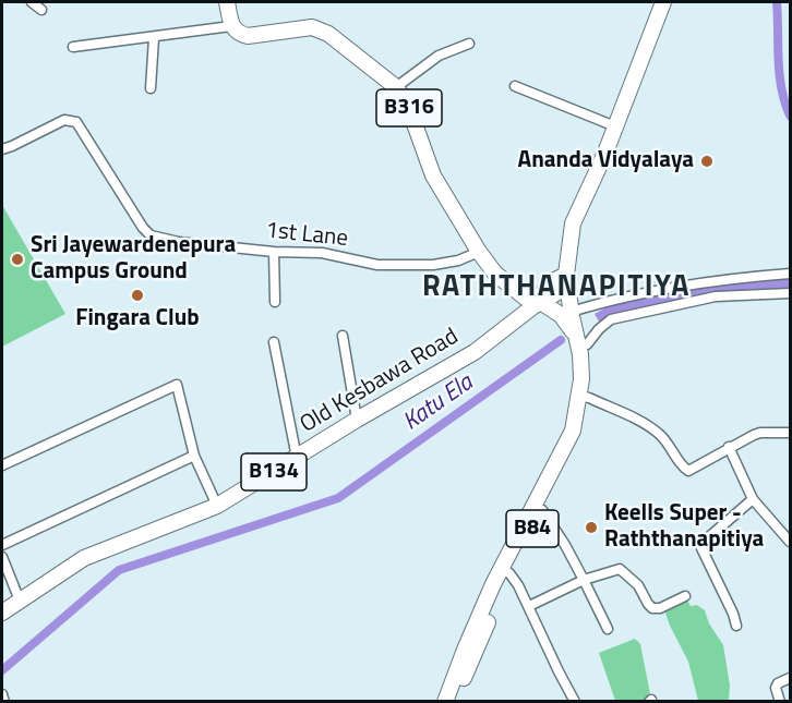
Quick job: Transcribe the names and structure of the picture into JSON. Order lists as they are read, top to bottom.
{
  "streets": {
    "main road": [
      "B316",
      "Old Kesbawa Road",
      "B134",
      "B84"
    ],
    "street": ["1st Lane"]
  },
  "crossings": [
    ["B316", "1st Lane"],
    ["B316", "Old Kesbawa Road"],
    ["Old Kesbawa Road", "B84"]
  ],
  "districts": ["RATHTHANAPITIYA"],
  "water": ["Katu Ela"],
  "places": [
    "Ananda Vidyalaya",
    "Sri Jayewardenepura Campus Ground",
    "Fingara Club",
    "Keells Super - Raththanapitiya"
  ]
}
